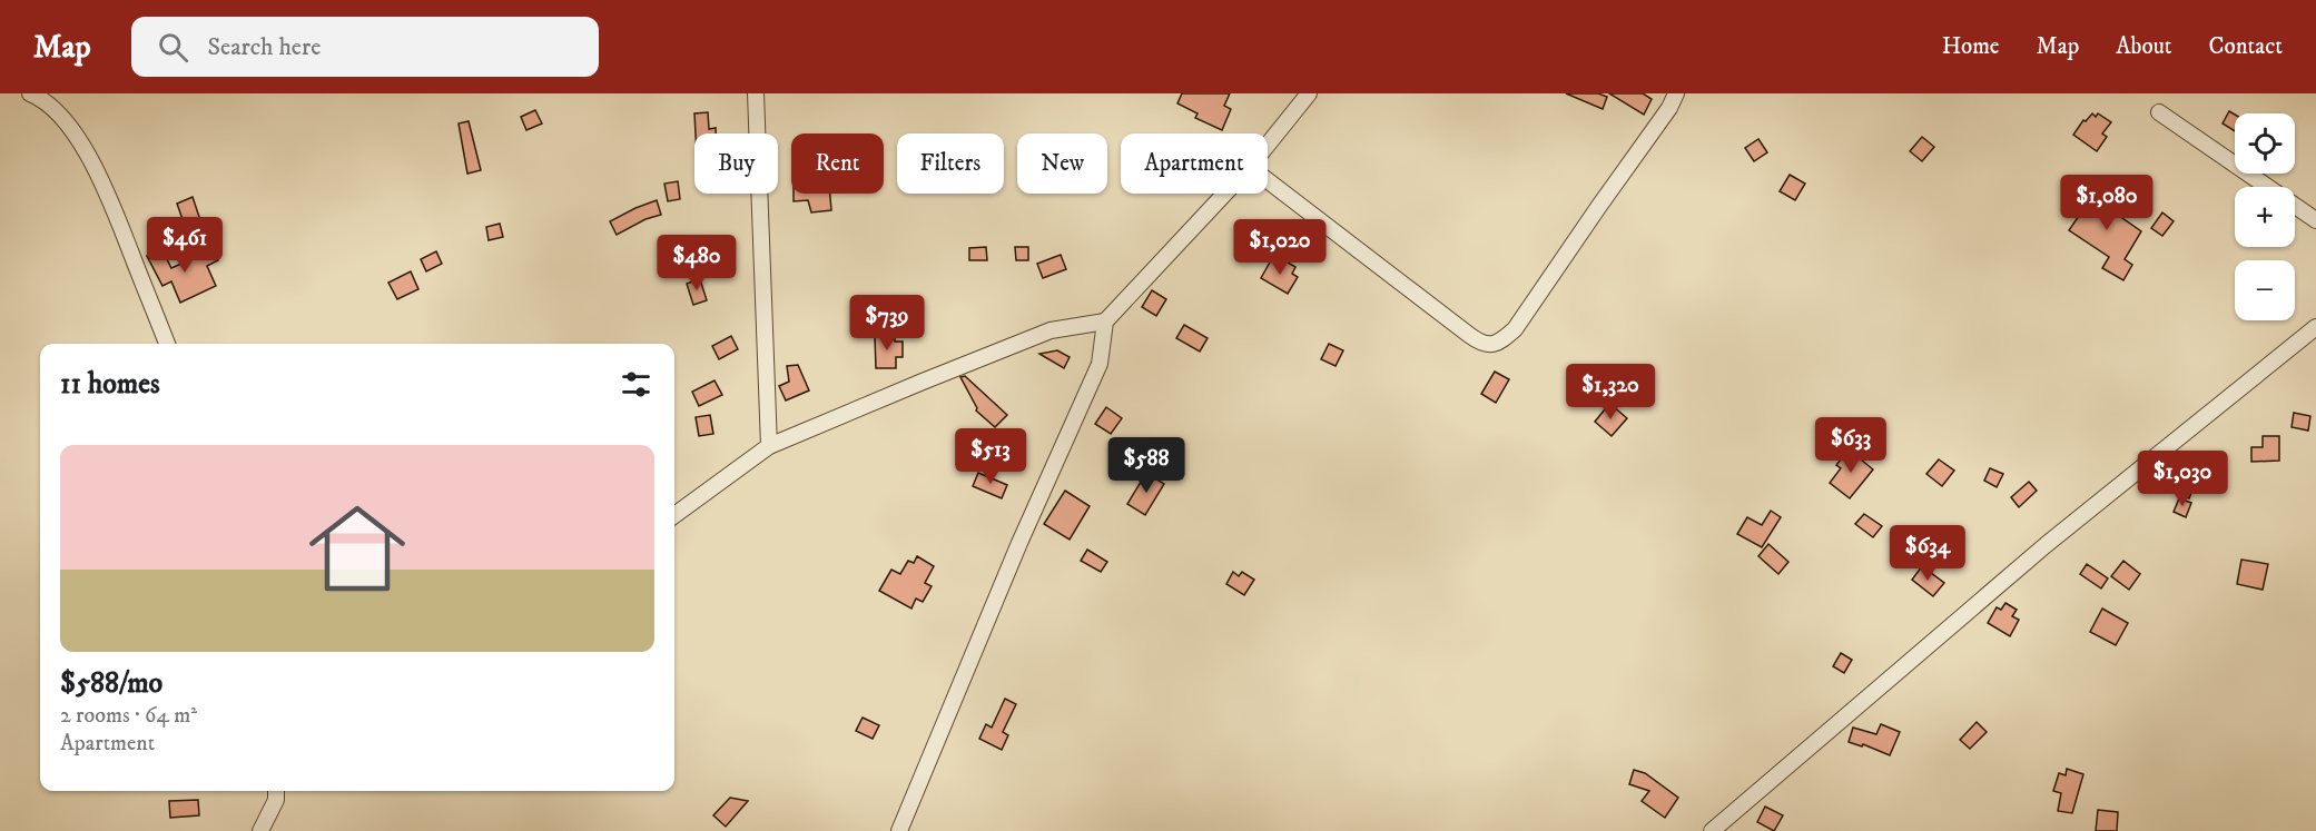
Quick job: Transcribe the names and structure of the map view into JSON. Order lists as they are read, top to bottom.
{
  "page": {
    "header": "Map",
    "search": "Search here",
    "nav": [
      "Home",
      "Map",
      "About",
      "Contact"
    ],
    "map_buttons": ["+", "−"],
    "chip": [
      "Buy",
      "Rent",
      "Filters",
      "New",
      "Apartment"
    ],
    "price": [
      "$1,080",
      "$461",
      "$1,020",
      "$480",
      "$739",
      "$1,320",
      "$633",
      "$513",
      "$588",
      "$1,030",
      "$634"
    ],
    "heading": "11 homes",
    "list": [
      {
        "name": "$588/mo",
        "note": "2 rooms · 64 m² · Apartment"
      }
    ]
  }
}
